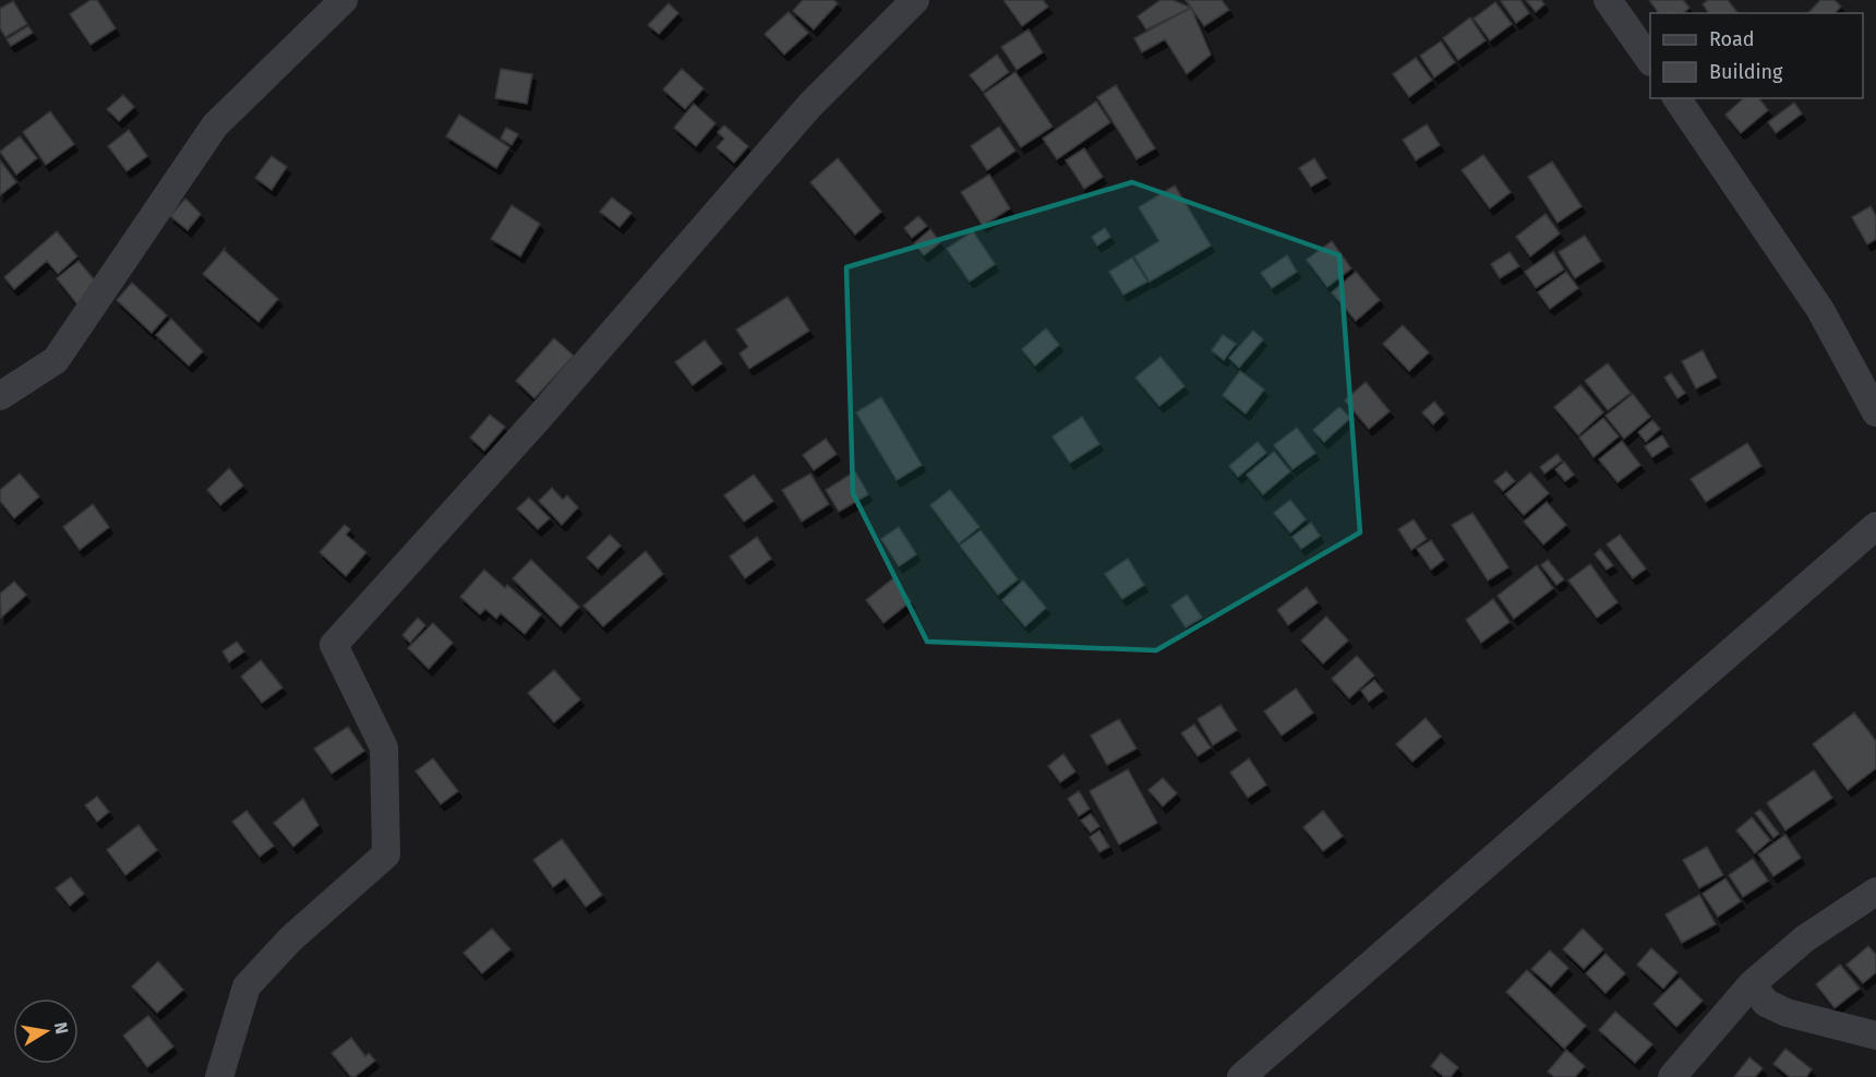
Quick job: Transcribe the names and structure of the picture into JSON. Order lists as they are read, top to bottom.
{
  "legend": ["Road", "Building"],
  "north": "right"
}
